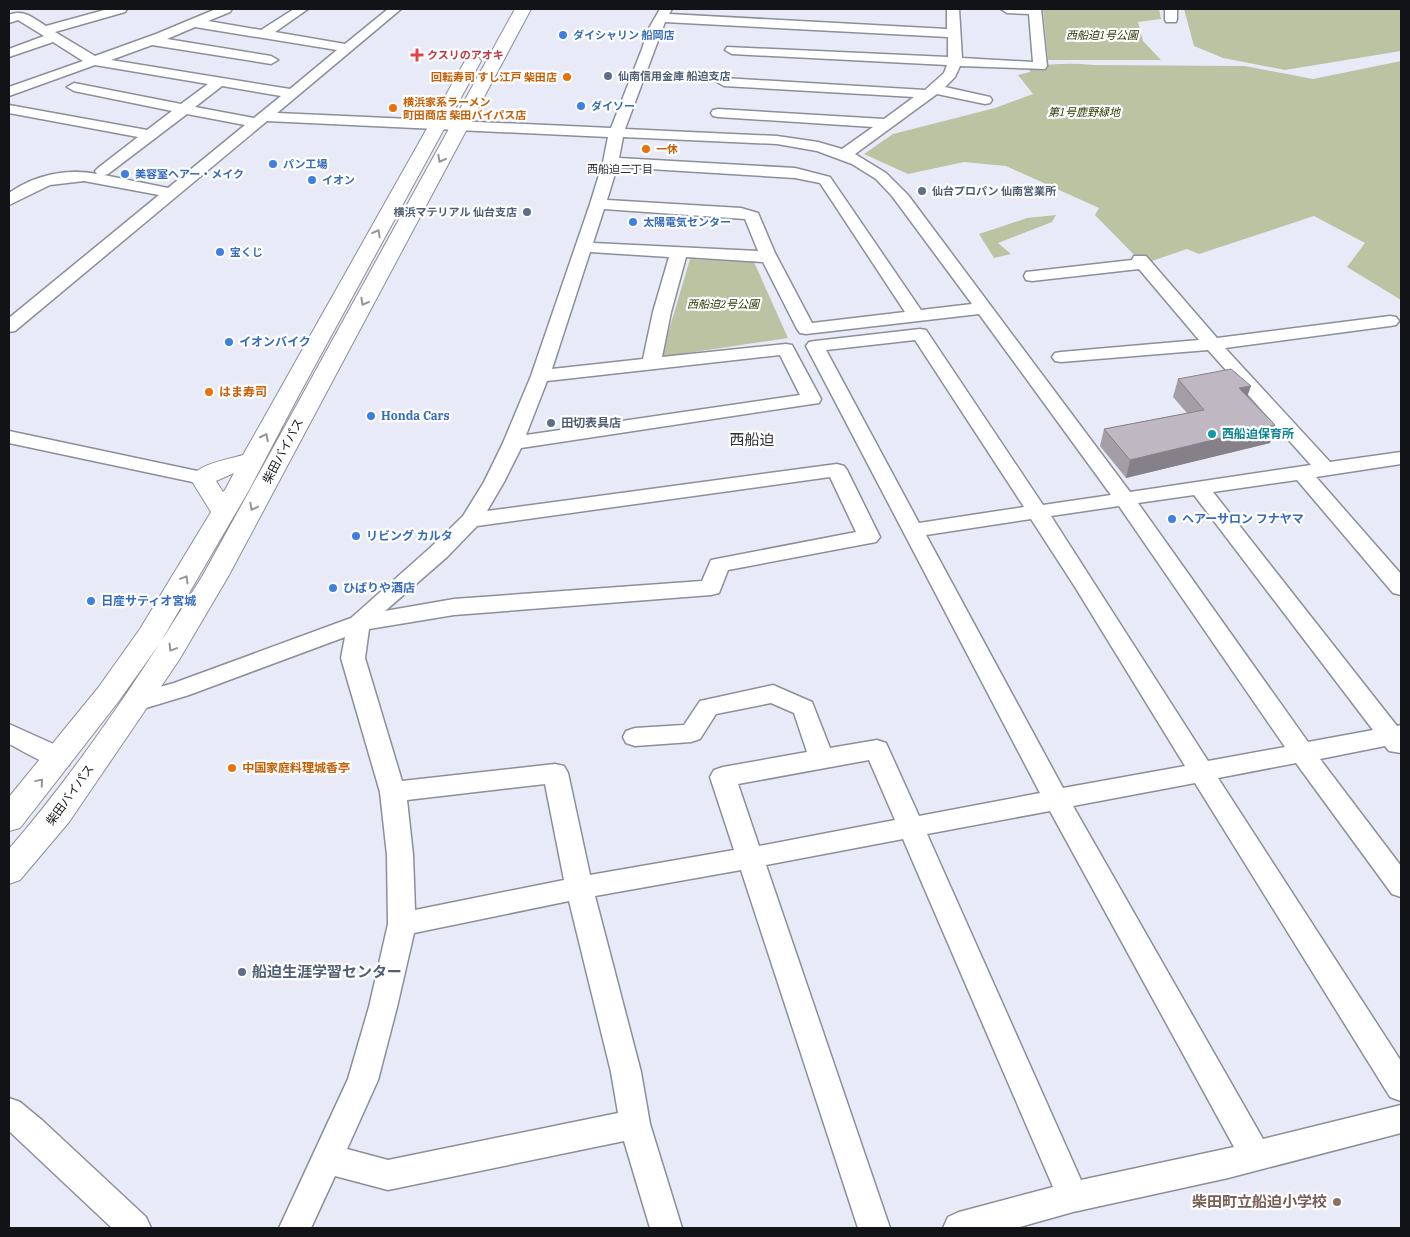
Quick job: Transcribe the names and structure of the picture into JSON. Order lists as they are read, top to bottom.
{
  "streets": {
    "highway": ["柴田バイパス"]
  },
  "districts": ["西船迫二丁目", "西船迫"],
  "parks": ["西船迫1号公園", "第1号鹿野緑地", "西船迫2号公園"],
  "places": {
    "other": [
      "ダイシャリン 船岡店",
      "仙南信用金庫 船迫支店",
      "回転寿司 すし江戸 柴田店",
      "ダイソー",
      "横浜家系ラーメン 町田商店 柴田バイパス店",
      "一休",
      "パン工場",
      "美容室ヘアー・メイク",
      "イオン",
      "仙台プロパン 仙南営業所",
      "横浜マテリアル 仙台支店",
      "太陽電気センター",
      "宝くじ",
      "イオンバイク",
      "はま寿司",
      "Honda Cars",
      "田切表具店",
      "西船迫保育所",
      "ヘアーサロン フナヤマ",
      "リビング カルタ",
      "ひばりや酒店",
      "日産サティオ宮城",
      "中国家庭料理城香亭",
      "船迫生涯学習センター",
      "柴田町立船迫小学校"
    ],
    "health": ["クスリのアオキ"]
  }
}
